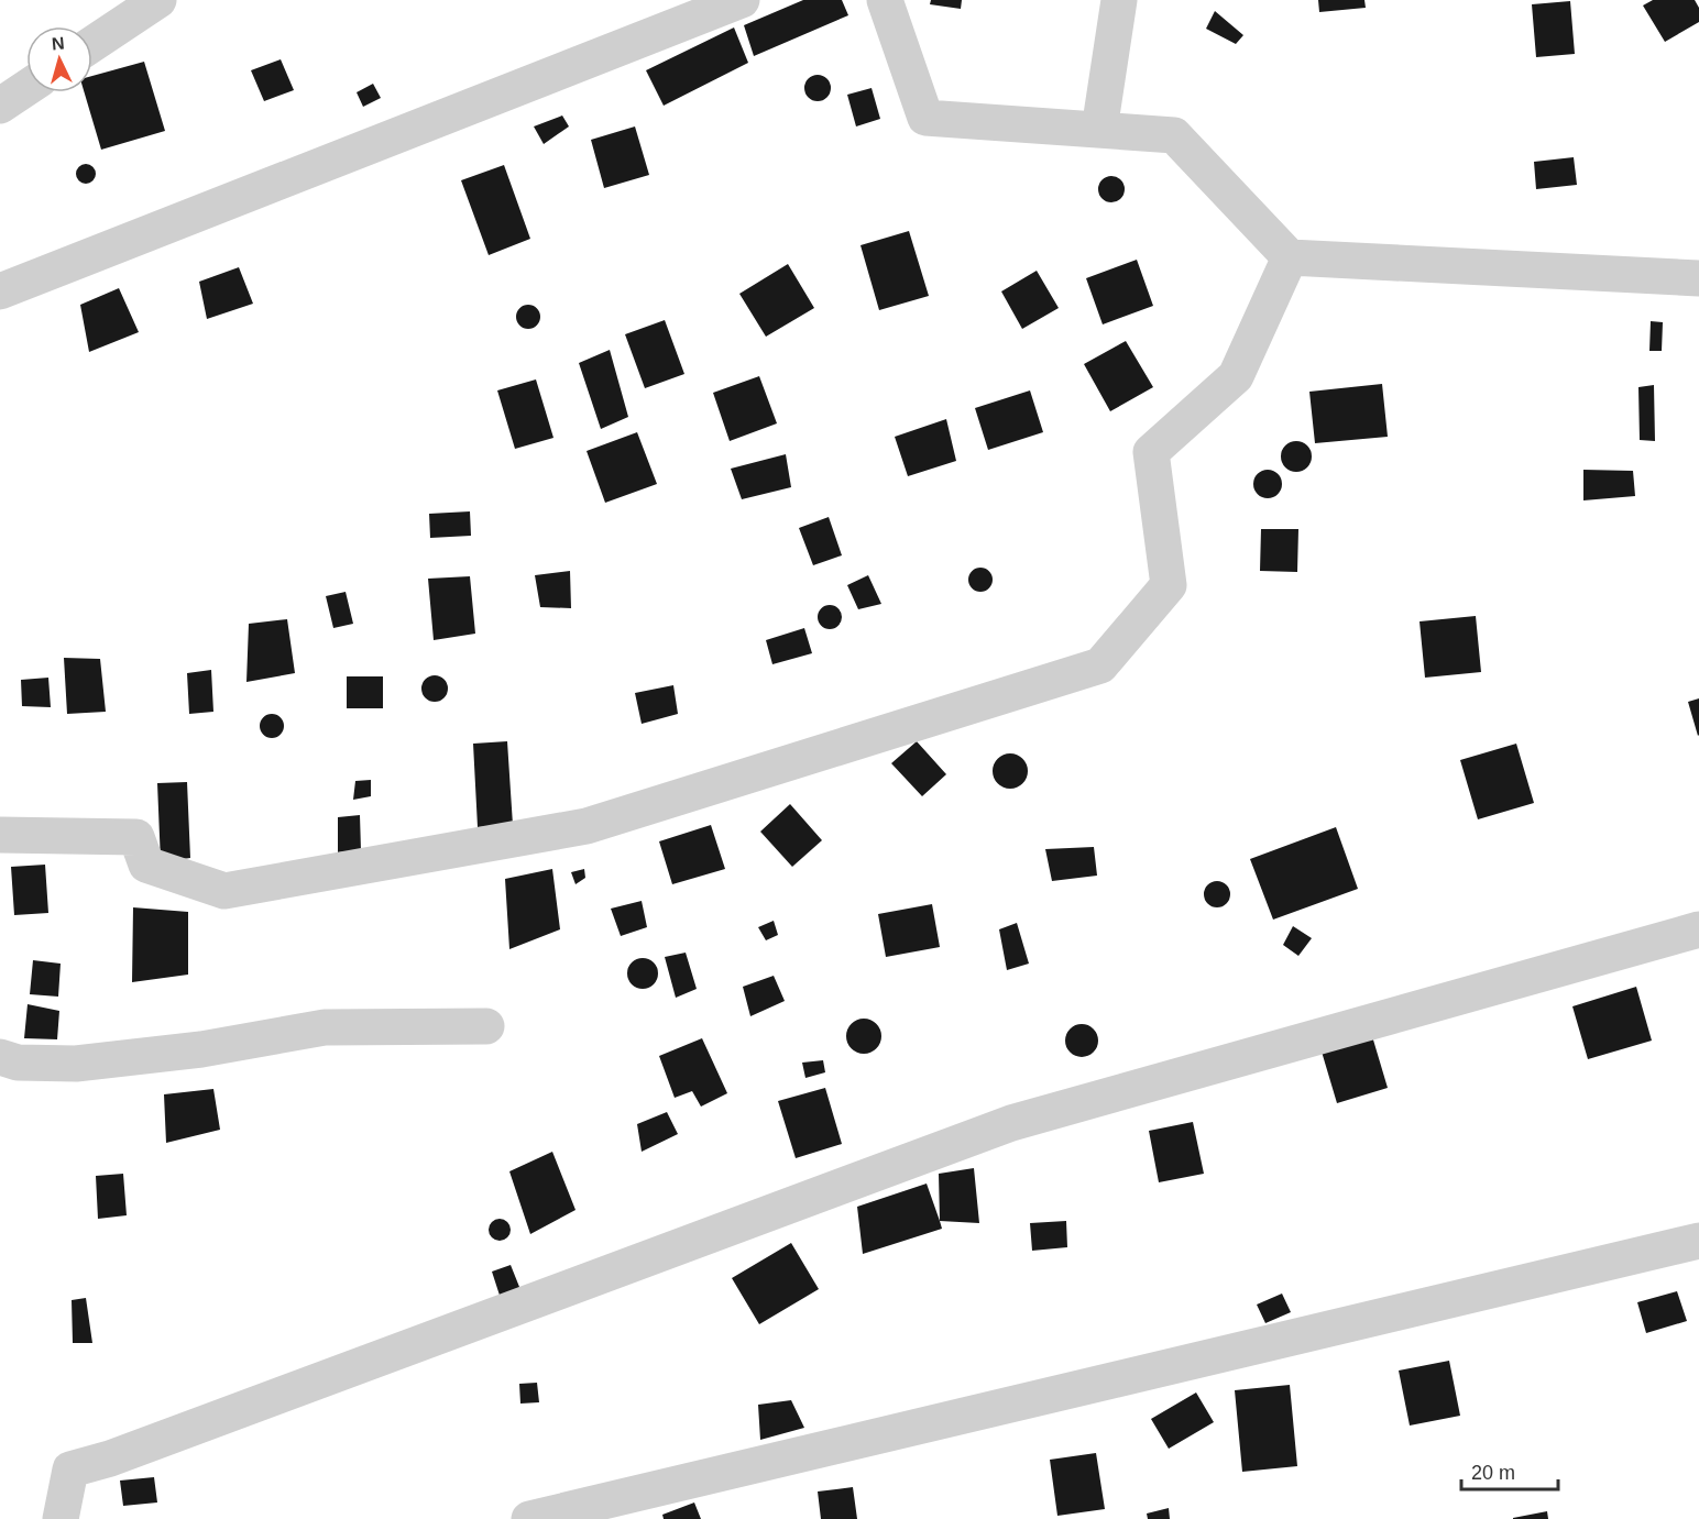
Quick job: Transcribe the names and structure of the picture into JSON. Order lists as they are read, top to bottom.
{
  "scale_bar": "20 m",
  "north": "top"
}
